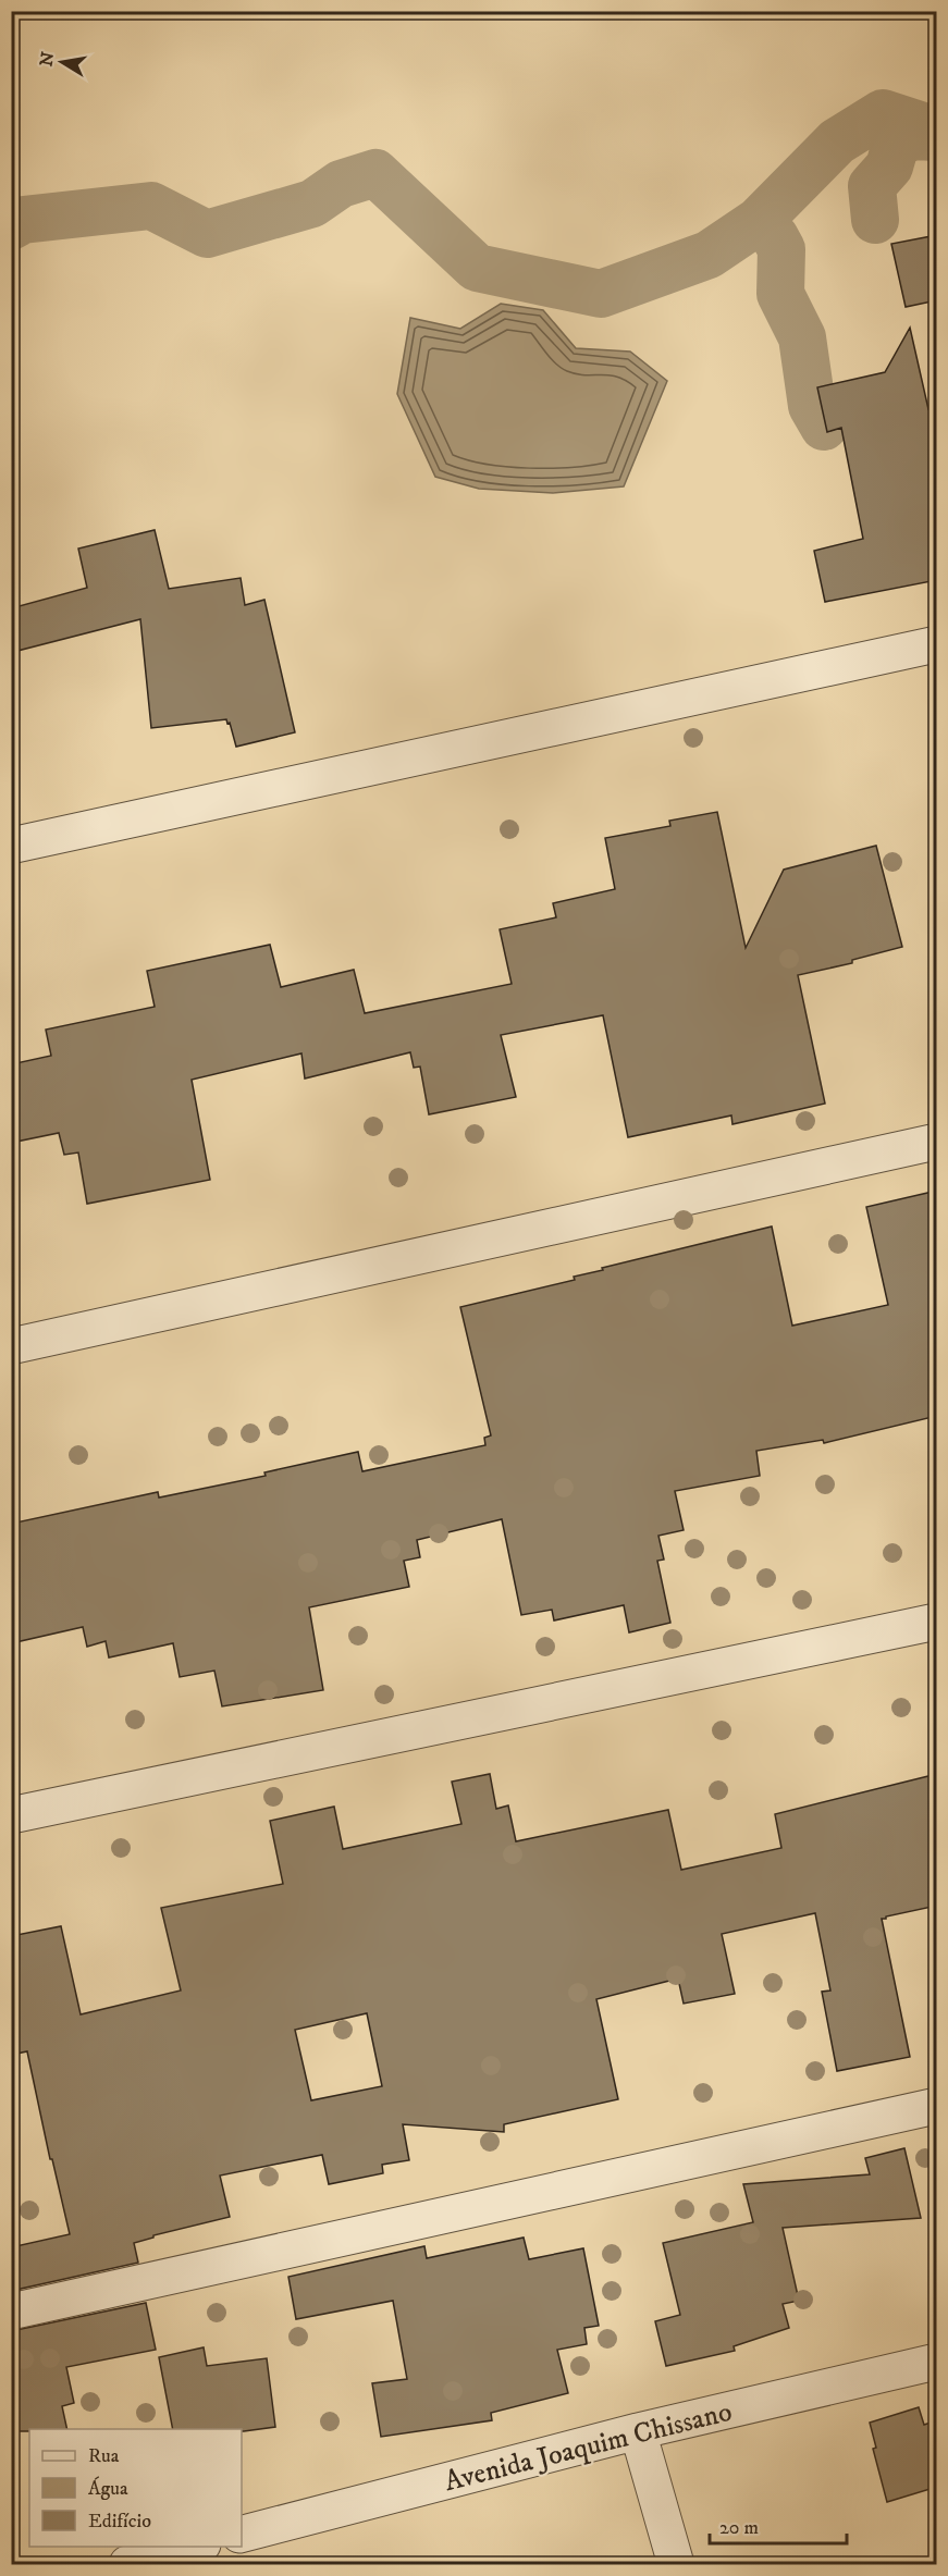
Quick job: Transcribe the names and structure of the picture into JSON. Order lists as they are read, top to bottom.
{
  "streets": {
    "street": ["Avenida Joaquim Chissano"]
  },
  "legend": ["Rua", "Água", "Edifício"],
  "scale_bar": "20 m",
  "north": "left"
}
